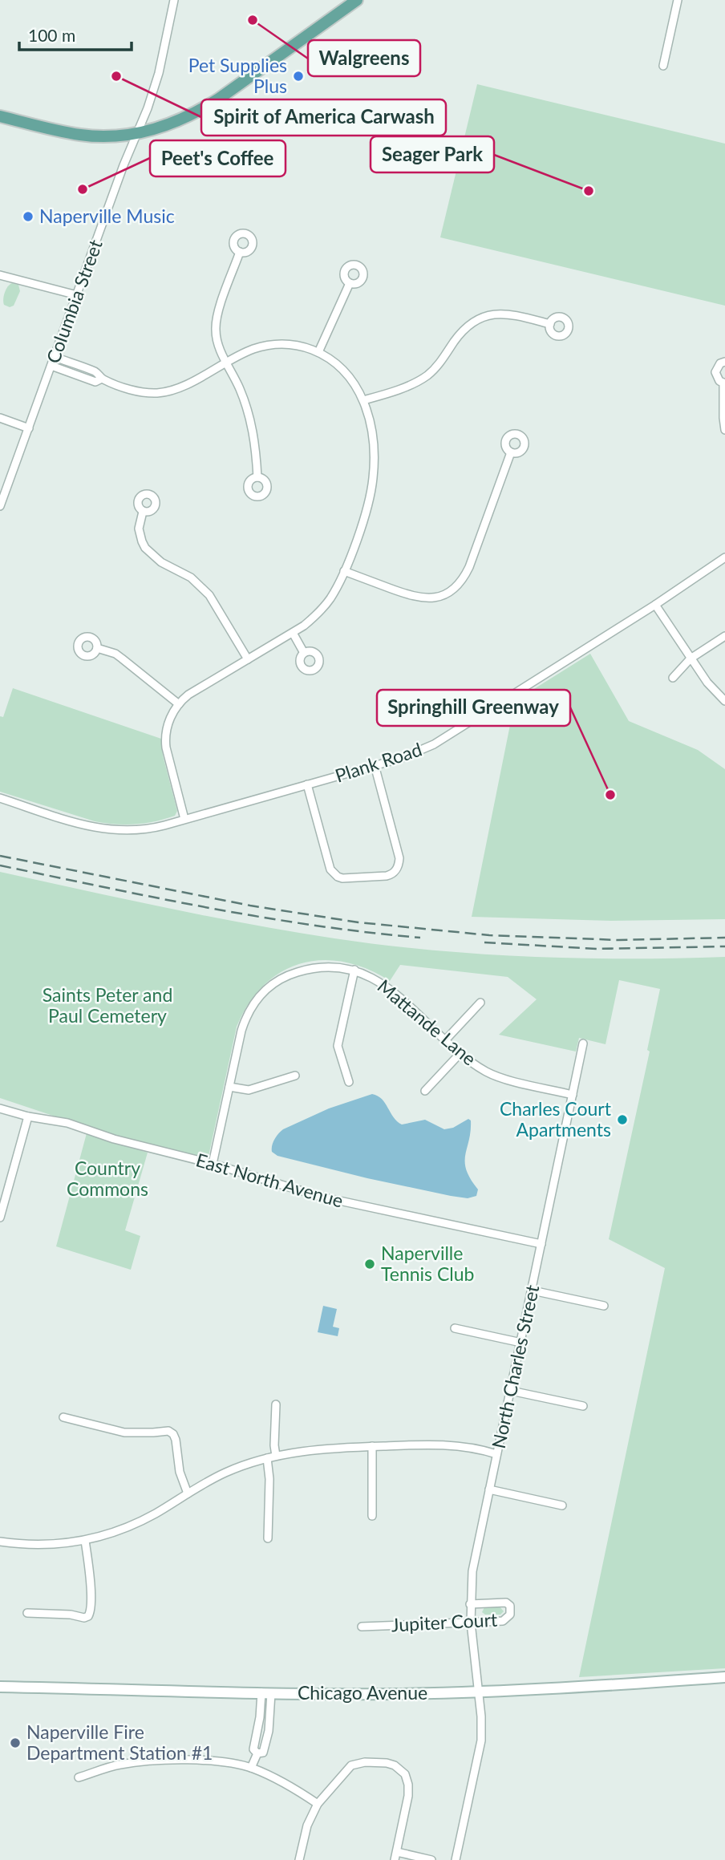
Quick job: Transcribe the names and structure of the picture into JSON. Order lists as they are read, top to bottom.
{
  "streets": {
    "main road": ["Chicago Avenue"],
    "street": [
      "Columbia Street",
      "Plank Road",
      "Mattande Lane",
      "East North Avenue",
      "North Charles Street",
      "Jupiter Court"
    ]
  },
  "crossings": [
    ["Mattande Lane", "East North Avenue"],
    ["Mattande Lane", "North Charles Street"],
    ["East North Avenue", "North Charles Street"],
    ["North Charles Street", "Jupiter Court"],
    ["North Charles Street", "Chicago Avenue"]
  ],
  "parks": ["Saints Peter and Paul Cemetery", "Country Commons"],
  "places": [
    "Walgreens",
    "Spirit of America Carwash",
    "Pet Supplies Plus",
    "Peet's Coffee",
    "Seager Park",
    "Naperville Music",
    "Springhill Greenway",
    "Charles Court Apartments",
    "Naperville Tennis Club",
    "Naperville Fire Department Station #1"
  ],
  "scale_bar": "100 m"
}
